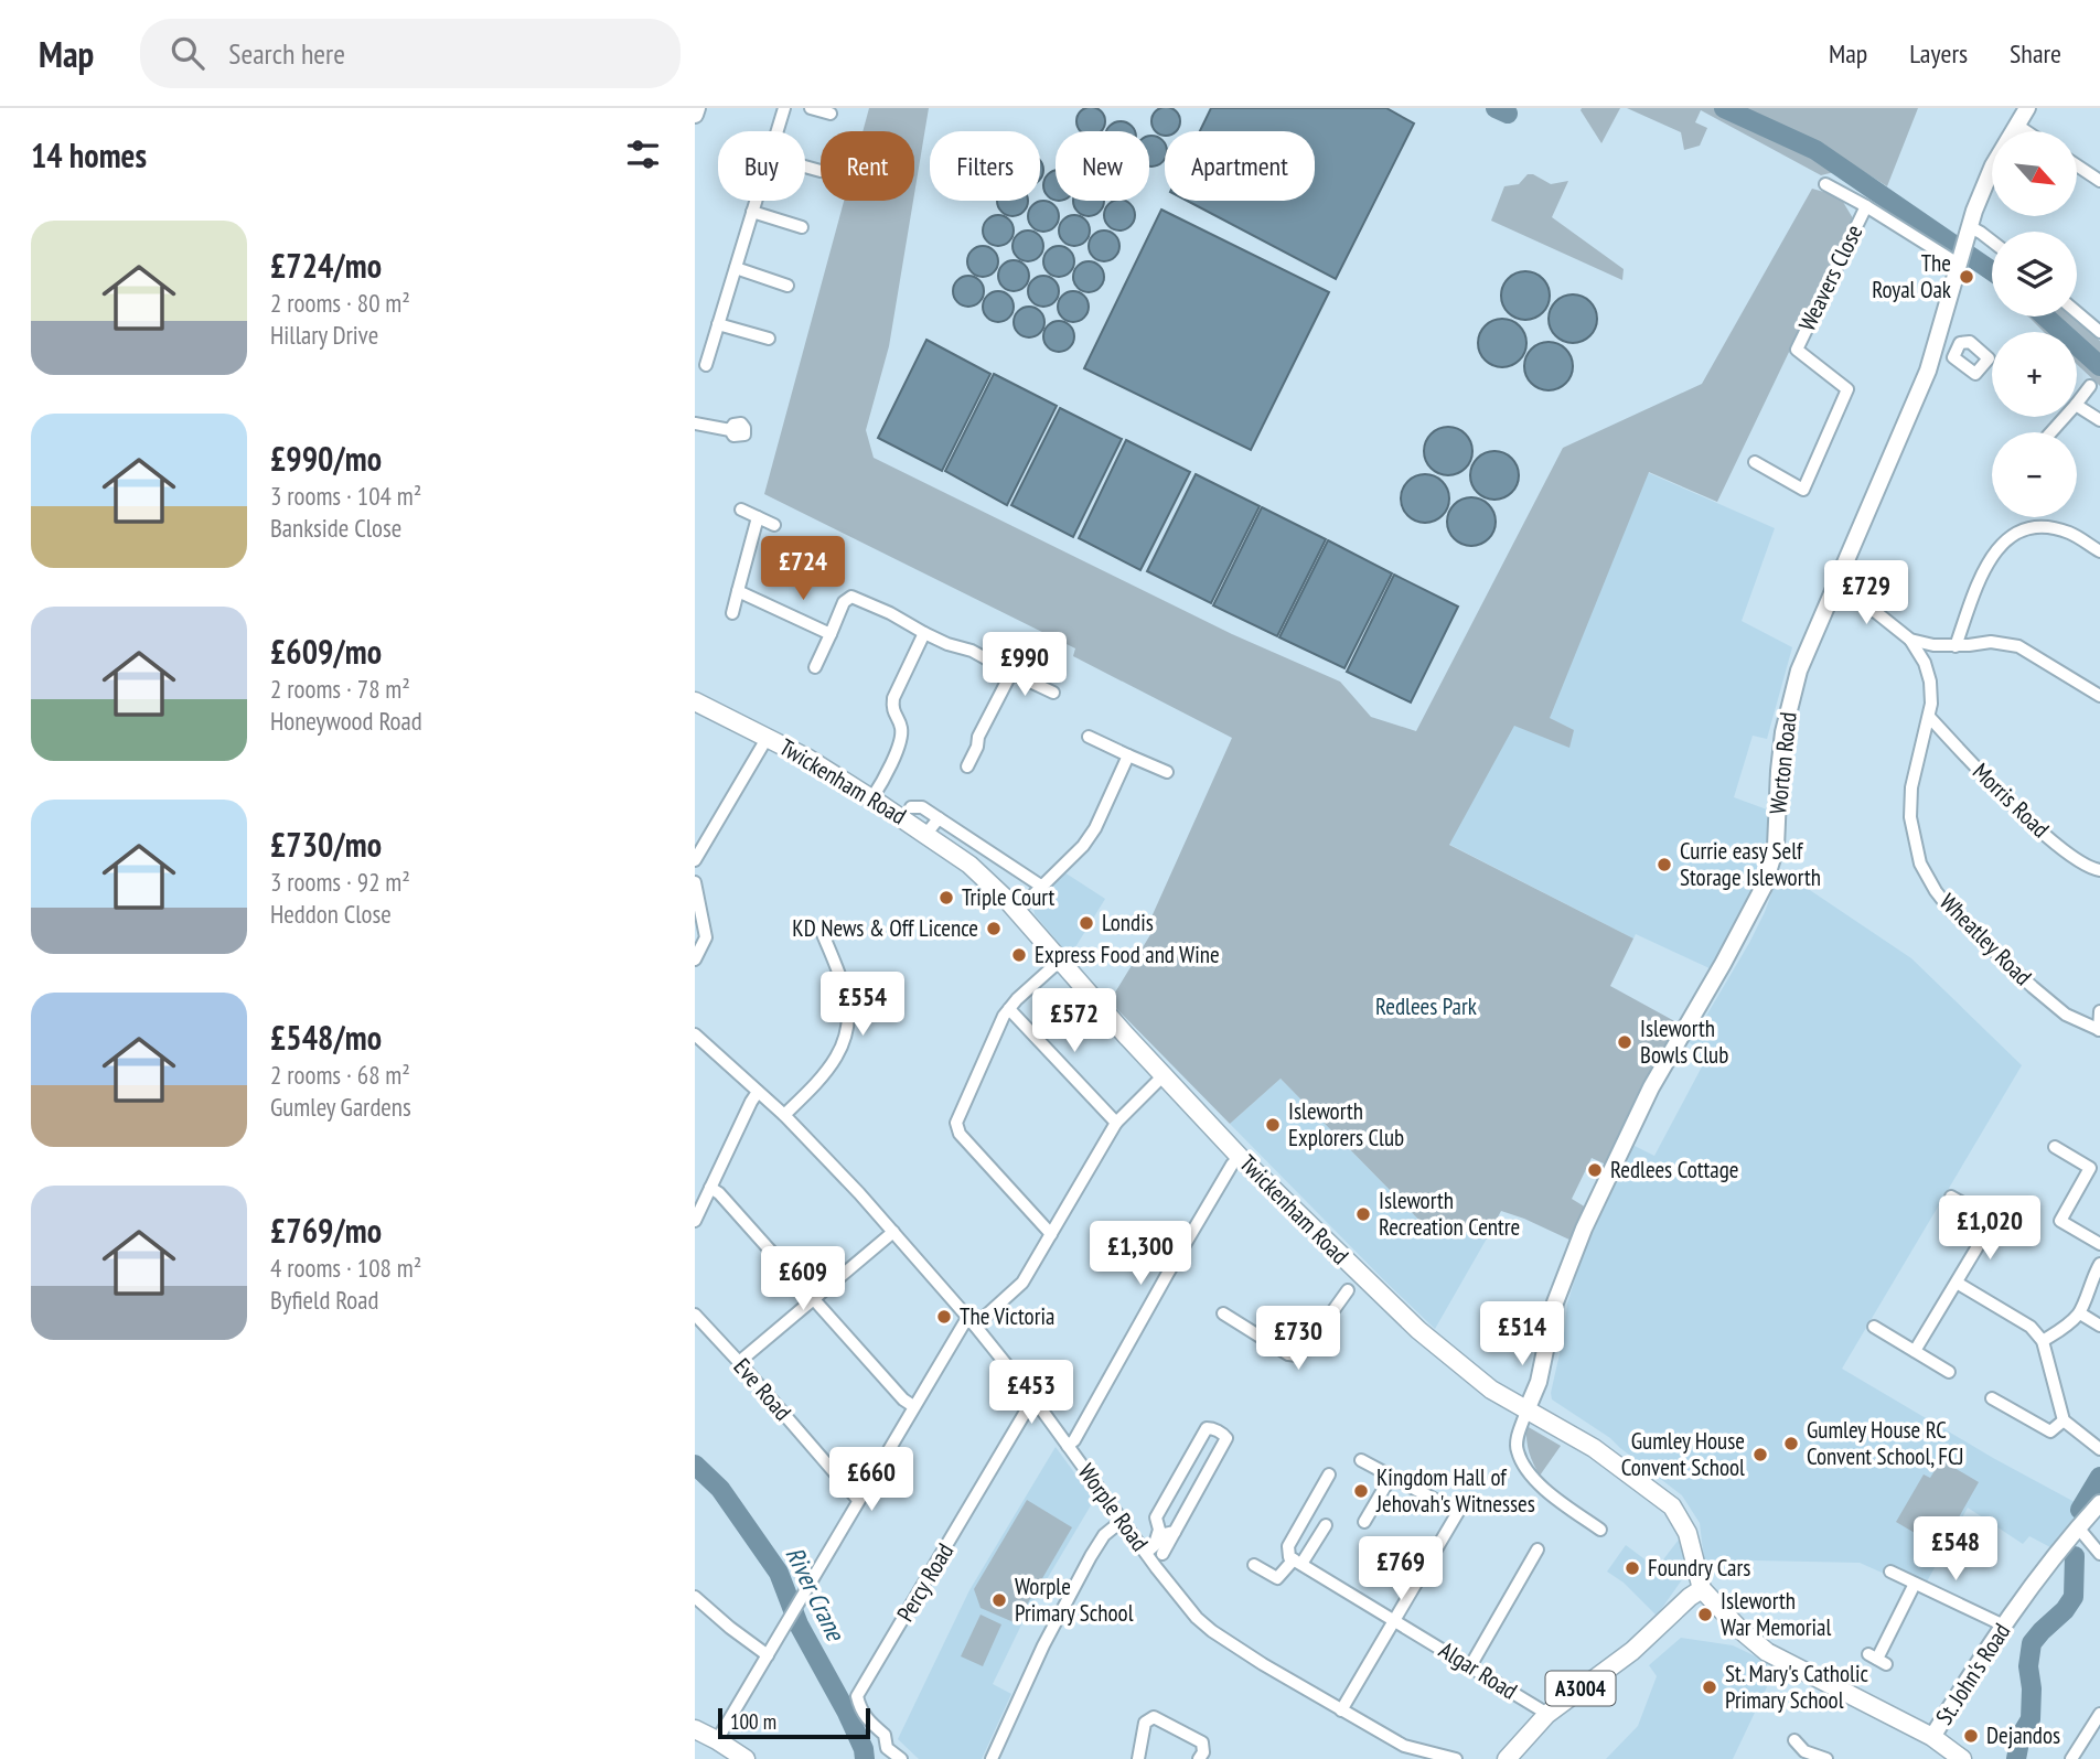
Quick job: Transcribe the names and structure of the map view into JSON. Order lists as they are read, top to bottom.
{
  "streets": {
    "main road": ["Twickenham Road", "A3004"],
    "street": [
      "Weavers Close",
      "Worton Road",
      "Morris Road",
      "Wheatley Road",
      "Eve Road",
      "Worple Road",
      "Percy Road",
      "Algar Road",
      "St. John's Road"
    ]
  },
  "crossings": [
    ["Worton Road", "Twickenham Road"],
    ["Twickenham Road", "St. John's Road"],
    ["Twickenham Road", "A3004"],
    ["Morris Road", "Wheatley Road"],
    ["Worple Road", "Percy Road"],
    ["Algar Road", "A3004"]
  ],
  "water": ["River Crane"],
  "parks": ["Redlees Park"],
  "places": [
    "The Royal Oak",
    "Currie easy Self Storage Isleworth",
    "Triple Court",
    "Londis",
    "KD News & Off Licence",
    "Express Food and Wine",
    "Isleworth Bowls Club",
    "Isleworth Explorers Club",
    "Redlees Cottage",
    "Isleworth Recreation Centre",
    "The Victoria",
    "Gumley House RC Convent School, FCJ",
    "Gumley House Convent School",
    "Kingdom Hall of Jehovah's Witnesses",
    "Foundry Cars",
    "Worple Primary School",
    "Isleworth War Memorial",
    "St. Mary's Catholic Primary School",
    "Dejandos"
  ],
  "scale_bar": "100 m",
  "north": "bottom right",
  "page": {
    "header": "Map",
    "search": "Search here",
    "nav": ["Map", "Layers", "Share"],
    "heading": "14 homes",
    "map_buttons": ["+", "−"],
    "chip": [
      "Buy",
      "Rent",
      "Filters",
      "New",
      "Apartment"
    ],
    "list": [
      {
        "name": "£724/mo",
        "note": "2 rooms · 80 m² · Hillary Drive"
      },
      {
        "name": "£990/mo",
        "note": "3 rooms · 104 m² · Bankside Close"
      },
      {
        "name": "£609/mo",
        "note": "2 rooms · 78 m² · Honeywood Road"
      },
      {
        "name": "£730/mo",
        "note": "3 rooms · 92 m² · Heddon Close"
      },
      {
        "name": "£548/mo",
        "note": "2 rooms · 68 m² · Gumley Gardens"
      },
      {
        "name": "£769/mo",
        "note": "4 rooms · 108 m² · Byfield Road"
      }
    ],
    "price": [
      "£724",
      "£729",
      "£990",
      "£554",
      "£572",
      "£1,020",
      "£1,300",
      "£609",
      "£514",
      "£730",
      "£453",
      "£660",
      "£548",
      "£769"
    ],
    "scale": "100 m"
  }
}
